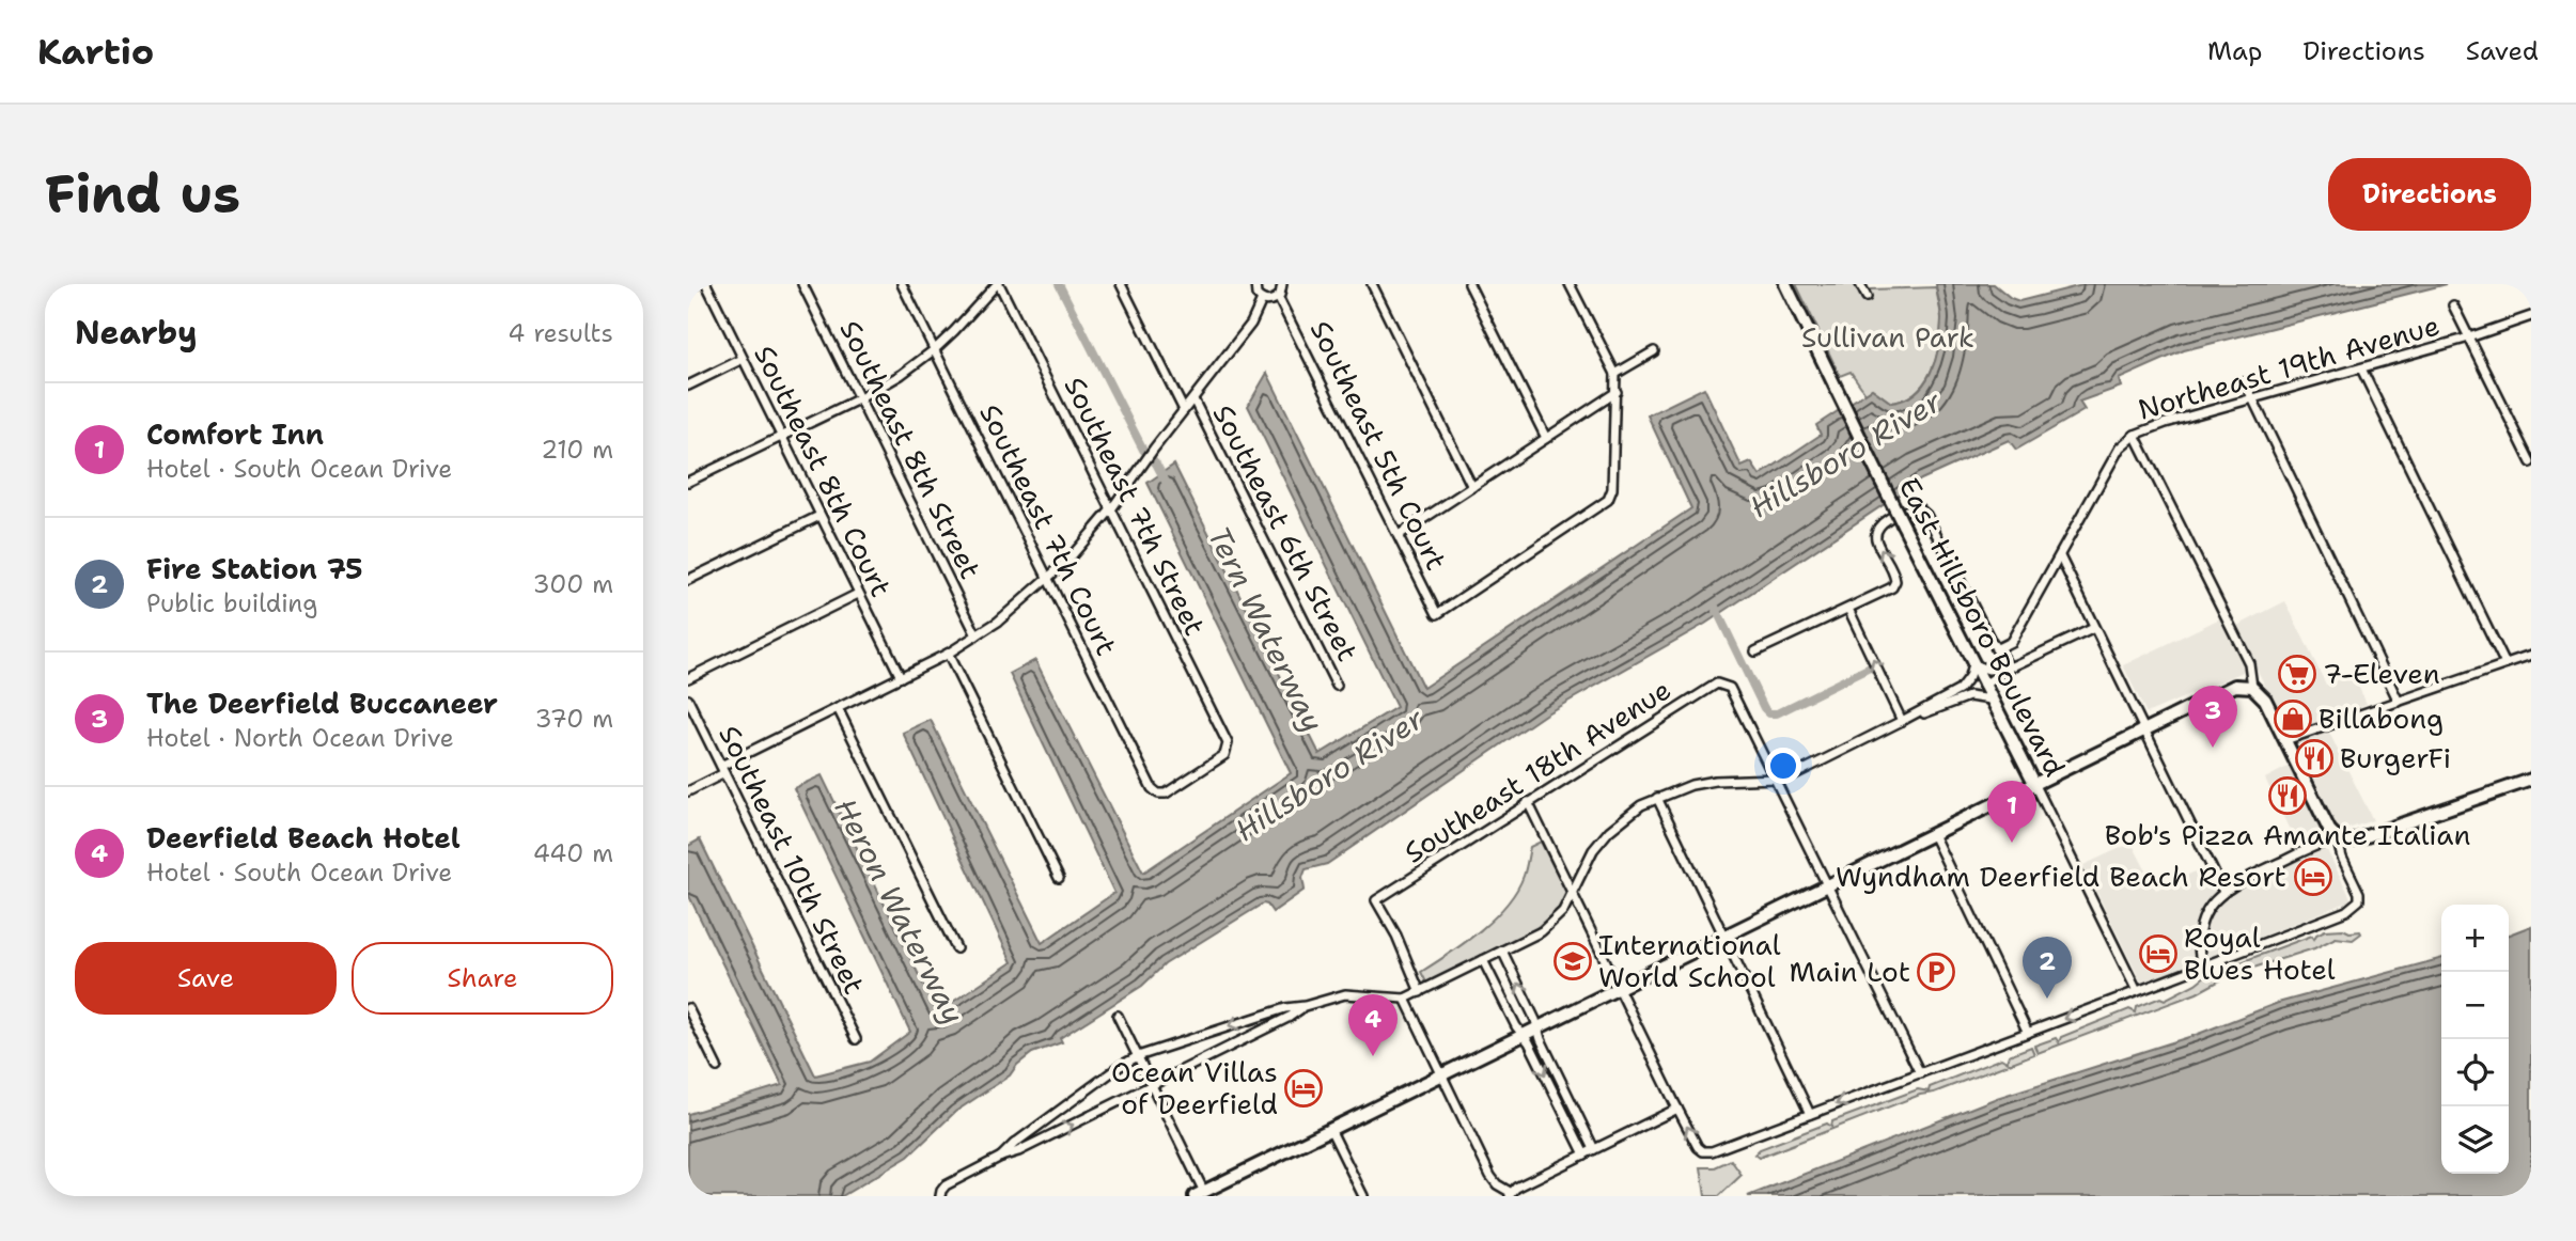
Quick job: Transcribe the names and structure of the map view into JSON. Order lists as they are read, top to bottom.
{
  "streets": {
    "main road": ["East Hillsboro Boulevard"],
    "street": [
      "Northeast 19th Avenue",
      "Southeast 5th Court",
      "Southeast 8th Street",
      "Southeast 8th Court",
      "Southeast 7th Street",
      "Southeast 7th Court",
      "Southeast 6th Street",
      "Southeast 18th Avenue",
      "Southeast 10th Street"
    ]
  },
  "crossings": [
    ["Southeast 7th Street", "Southeast 7th Court"]
  ],
  "water": ["Hillsboro River", "Tern Waterway", "Heron Waterway"],
  "parks": ["Sullivan Park"],
  "places": {
    "supermarket": ["7-Eleven"],
    "shop": ["Billabong"],
    "restaurant": ["BurgerFi", "Bob's Pizza Amante Italian"],
    "hotel": ["Wyndham Deerfield Beach Resort", "Royal Blues Hotel", "Ocean Villas of Deerfield"],
    "school or university": ["International World School"],
    "parking": ["Main Lot"]
  },
  "page": {
    "header": "Kartio",
    "nav": ["Map", "Directions", "Saved"],
    "buttons": [
      "Directions",
      ["Save", "Share"]
    ],
    "title": "Find us",
    "heading": ["Nearby", "4 results"],
    "list": [
      {
        "mark": "1",
        "name": "Comfort Inn",
        "note": "Hotel · South Ocean Drive",
        "value": "210 m"
      },
      {
        "mark": "2",
        "name": "Fire Station 75",
        "note": "Public building",
        "value": "300 m"
      },
      {
        "mark": "3",
        "name": "The Deerfield Buccaneer",
        "note": "Hotel · North Ocean Drive",
        "value": "370 m"
      },
      {
        "mark": "4",
        "name": "Deerfield Beach Hotel",
        "note": "Hotel · South Ocean Drive",
        "value": "440 m"
      }
    ],
    "pins": [
      "3",
      "1",
      "2",
      "4"
    ],
    "map_buttons": ["+", "−"]
  }
}
